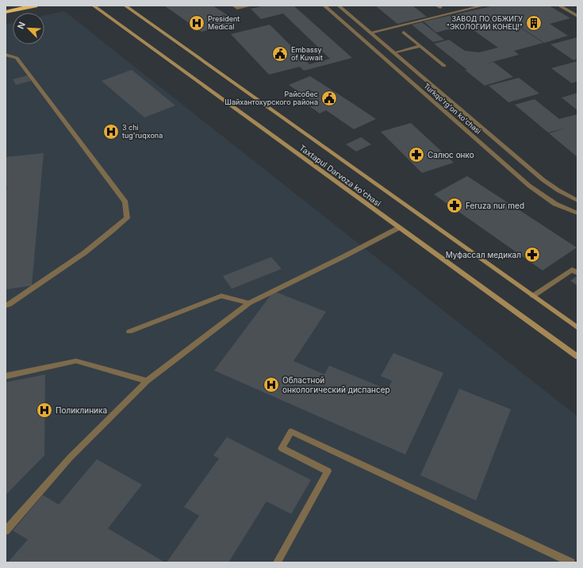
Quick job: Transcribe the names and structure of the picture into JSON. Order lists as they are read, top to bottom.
{
  "streets": {
    "main road": ["Taxtapul Darvoza ko'chasi"],
    "street": ["Turkqo'rg'on ko'chasi"]
  },
  "places": {
    "hospital": [
      "President Medical",
      "3 chi tug'ruqxona",
      "Областной онкологический диспансер",
      "Поликлиника"
    ],
    "building": ["ЗАВОД ПО ОБЖИГУ \"ЭКОЛОГИИ КОНЕЦ!\""],
    "public building": ["Embassy of Kuwait", "Райсобес Шайхантохурского района"],
    "pharmacy": ["Салюс онко", "Feruza nur med", "Муфассал медикал"]
  },
  "north": "top left"
}
